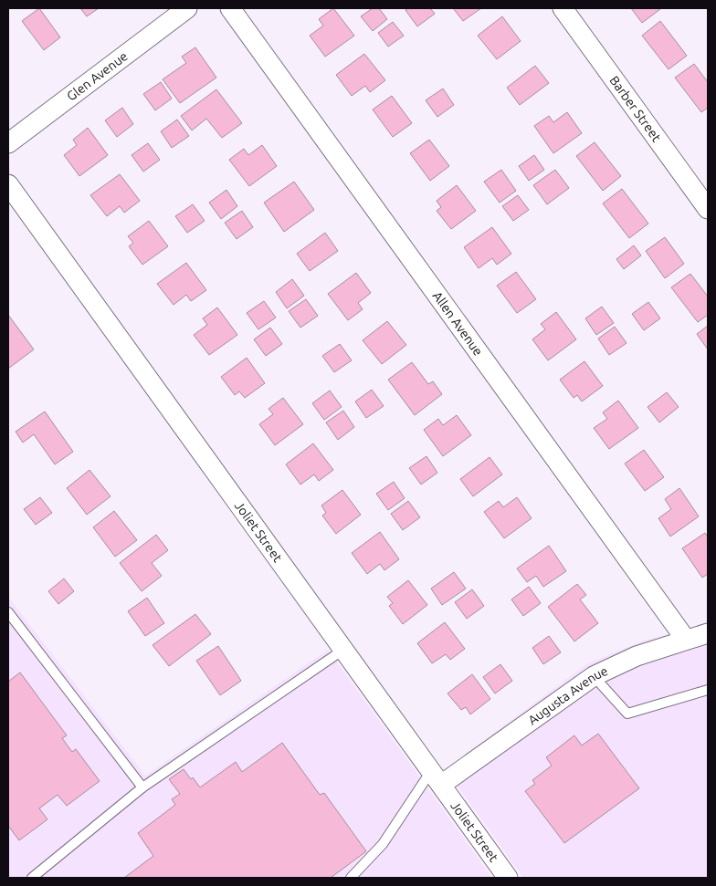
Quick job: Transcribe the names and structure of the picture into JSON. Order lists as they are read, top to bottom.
{
  "streets": {
    "street": [
      "Glen Avenue",
      "Barber Street",
      "Allen Avenue",
      "Joliet Street",
      "Augusta Avenue"
    ]
  },
  "crossings": [
    ["Allen Avenue", "Augusta Avenue"],
    ["Joliet Street", "Augusta Avenue"]
  ]
}
